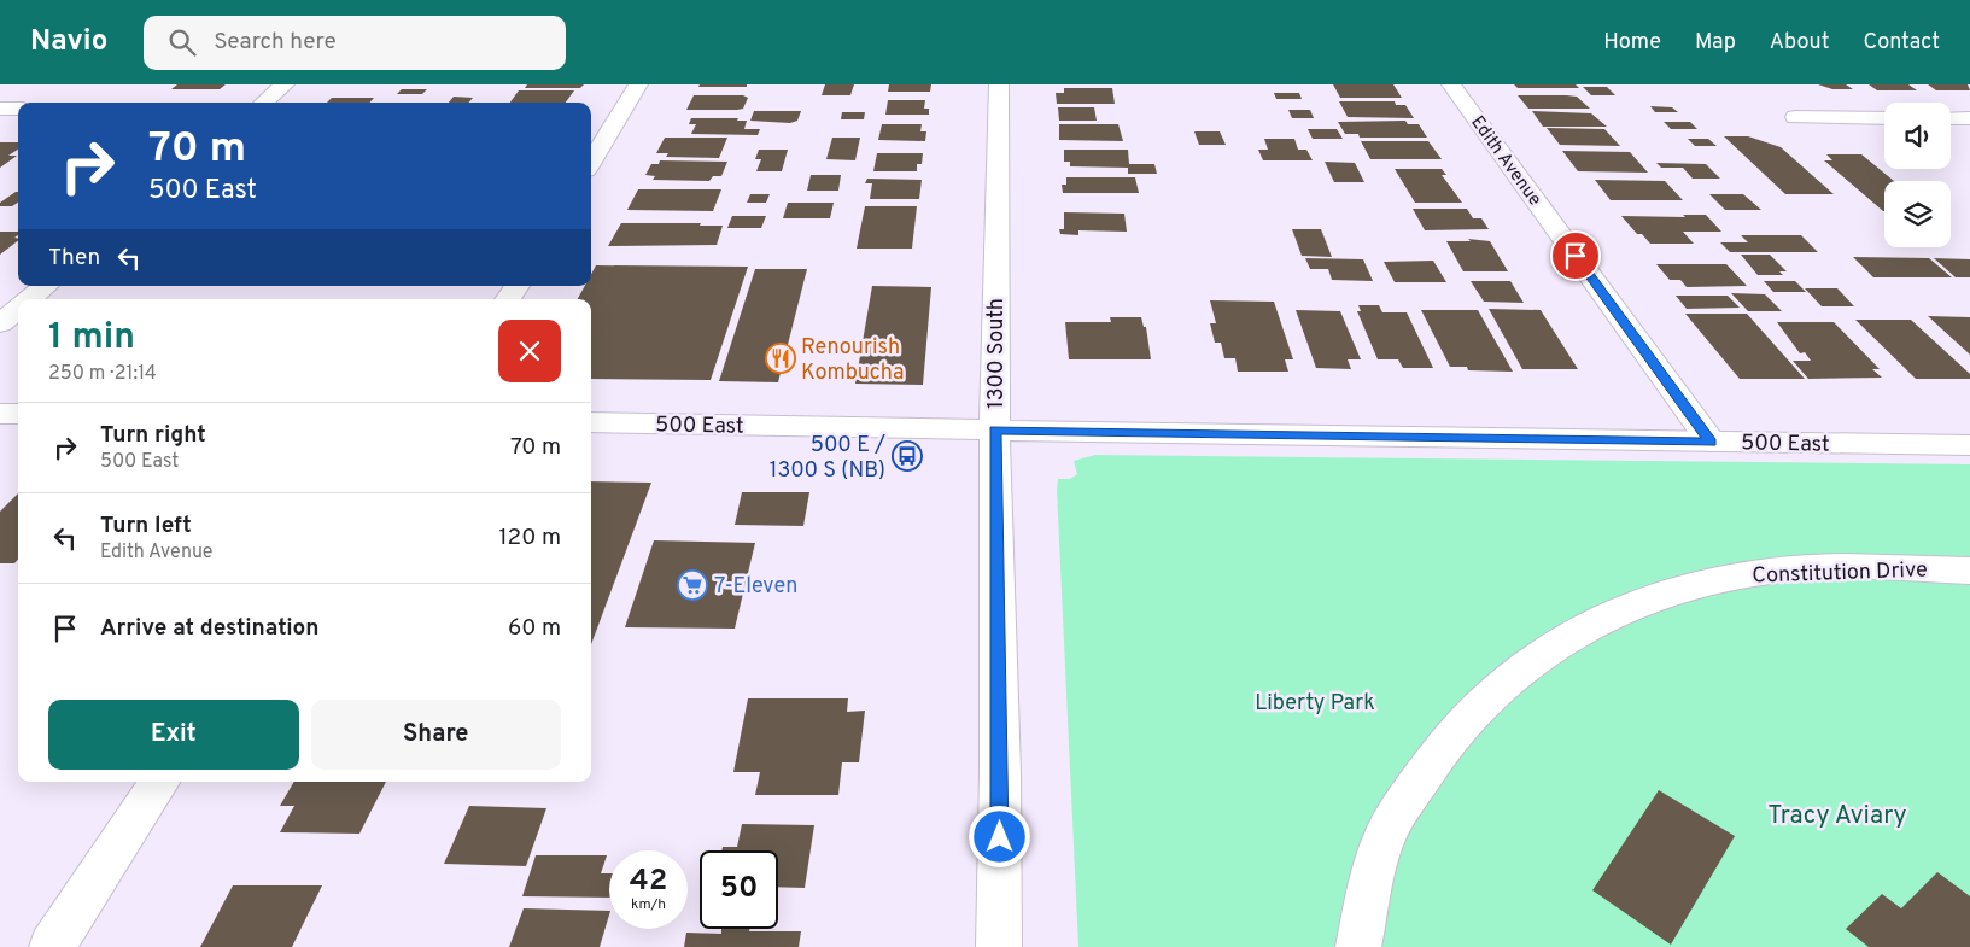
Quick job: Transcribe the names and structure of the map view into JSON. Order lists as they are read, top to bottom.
{
  "streets": {
    "street": [
      "Edith Avenue",
      "1300 South",
      "500 East",
      "Constitution Drive"
    ]
  },
  "crossings": [
    ["Edith Avenue", "500 East"],
    ["1300 South", "500 East"]
  ],
  "parks": ["Liberty Park", "Tracy Aviary"],
  "places": {
    "restaurant": ["Renourish Kombucha"],
    "bus stop": ["500 E / 1300 S (NB)"],
    "supermarket": ["7-Eleven"]
  },
  "page": {
    "header": "Navio",
    "search": "Search here",
    "nav": [
      "Home",
      "Map",
      "About",
      "Contact"
    ],
    "turn": ["70 m", "500 East"],
    "then": "Then",
    "heading": ["1 min", "250 m · 21:14"],
    "list": [
      {
        "name": "Turn right",
        "note": "500 East",
        "value": "70 m"
      },
      {
        "name": "Turn left",
        "note": "Edith Avenue",
        "value": "120 m"
      },
      {
        "name": "Arrive at destination",
        "value": "60 m"
      }
    ],
    "buttons": ["Exit", "Share"],
    "speed": "42 km/h",
    "limit": "50"
  }
}
